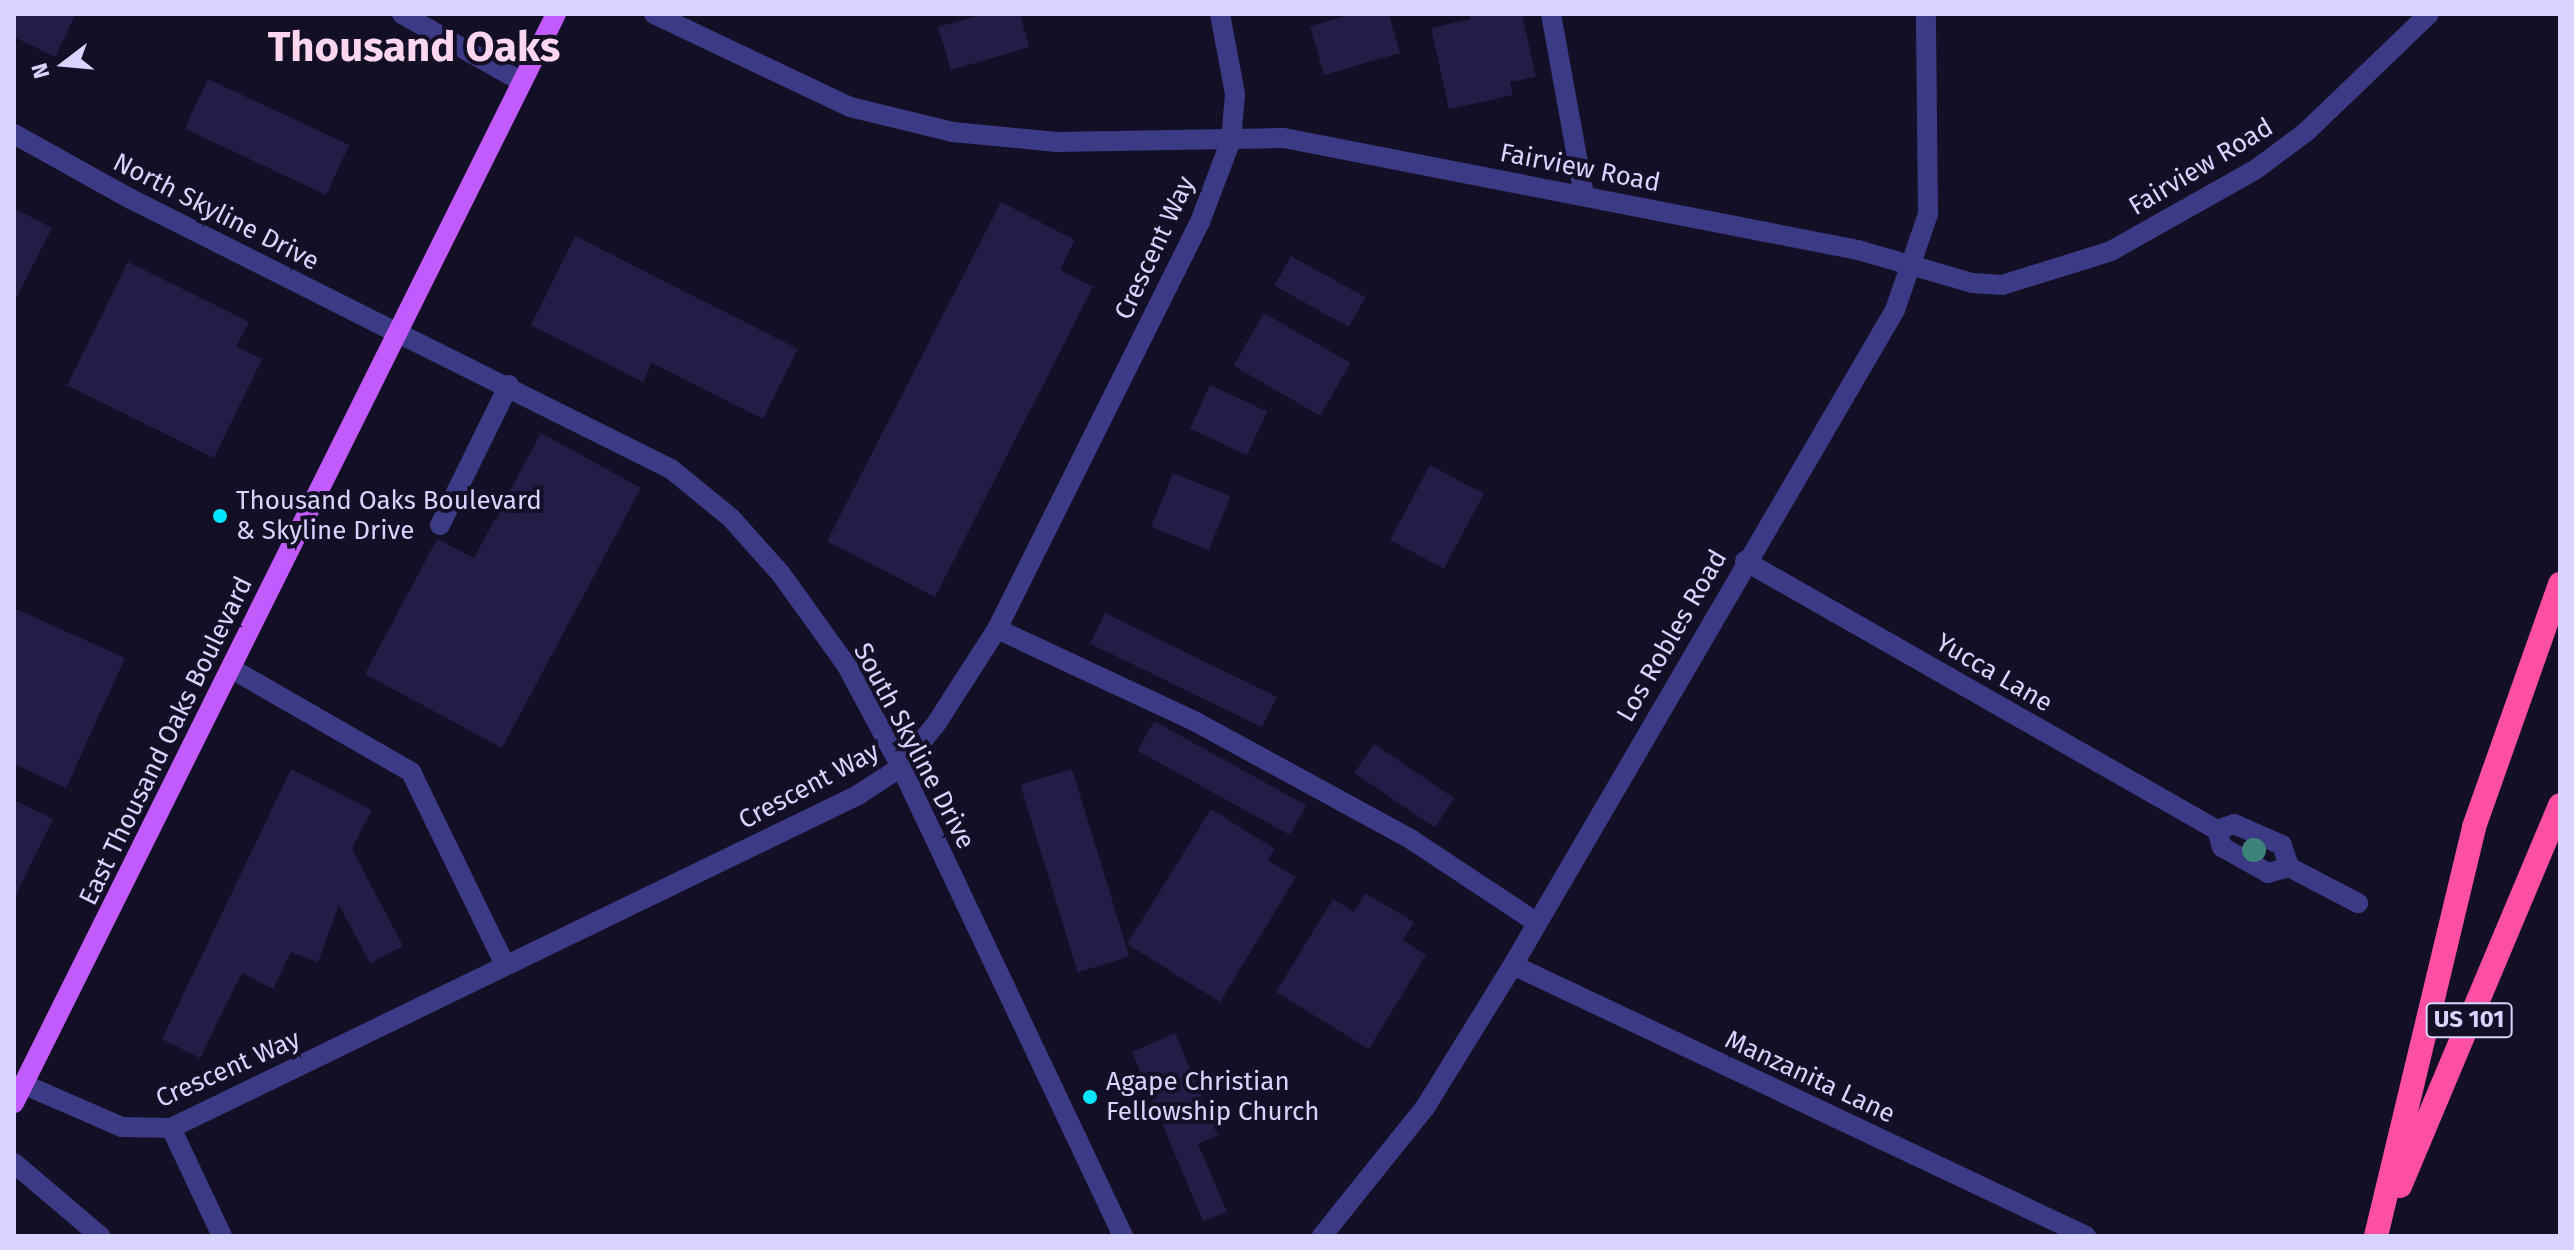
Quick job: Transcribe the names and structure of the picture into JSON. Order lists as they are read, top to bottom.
{
  "streets": {
    "highway": ["US 101"],
    "main road": ["East Thousand Oaks Boulevard"],
    "street": [
      "Fairview Road",
      "North Skyline Drive",
      "Crescent Way",
      "Los Robles Road",
      "Yucca Lane",
      "South Skyline Drive",
      "Manzanita Lane"
    ]
  },
  "crossings": [
    ["Fairview Road", "Crescent Way"],
    ["Fairview Road", "Los Robles Road"],
    ["North Skyline Drive", "East Thousand Oaks Boulevard"],
    ["North Skyline Drive", "South Skyline Drive"],
    ["Crescent Way", "East Thousand Oaks Boulevard"],
    ["Crescent Way", "South Skyline Drive"],
    ["Los Robles Road", "Yucca Lane"],
    ["Los Robles Road", "Manzanita Lane"],
    ["East Thousand Oaks Boulevard", "South Skyline Drive"]
  ],
  "districts": ["Thousand Oaks"],
  "places": ["Thousand Oaks Boulevard & Skyline Drive", "Agape Christian Fellowship Church"],
  "north": "left"
}
